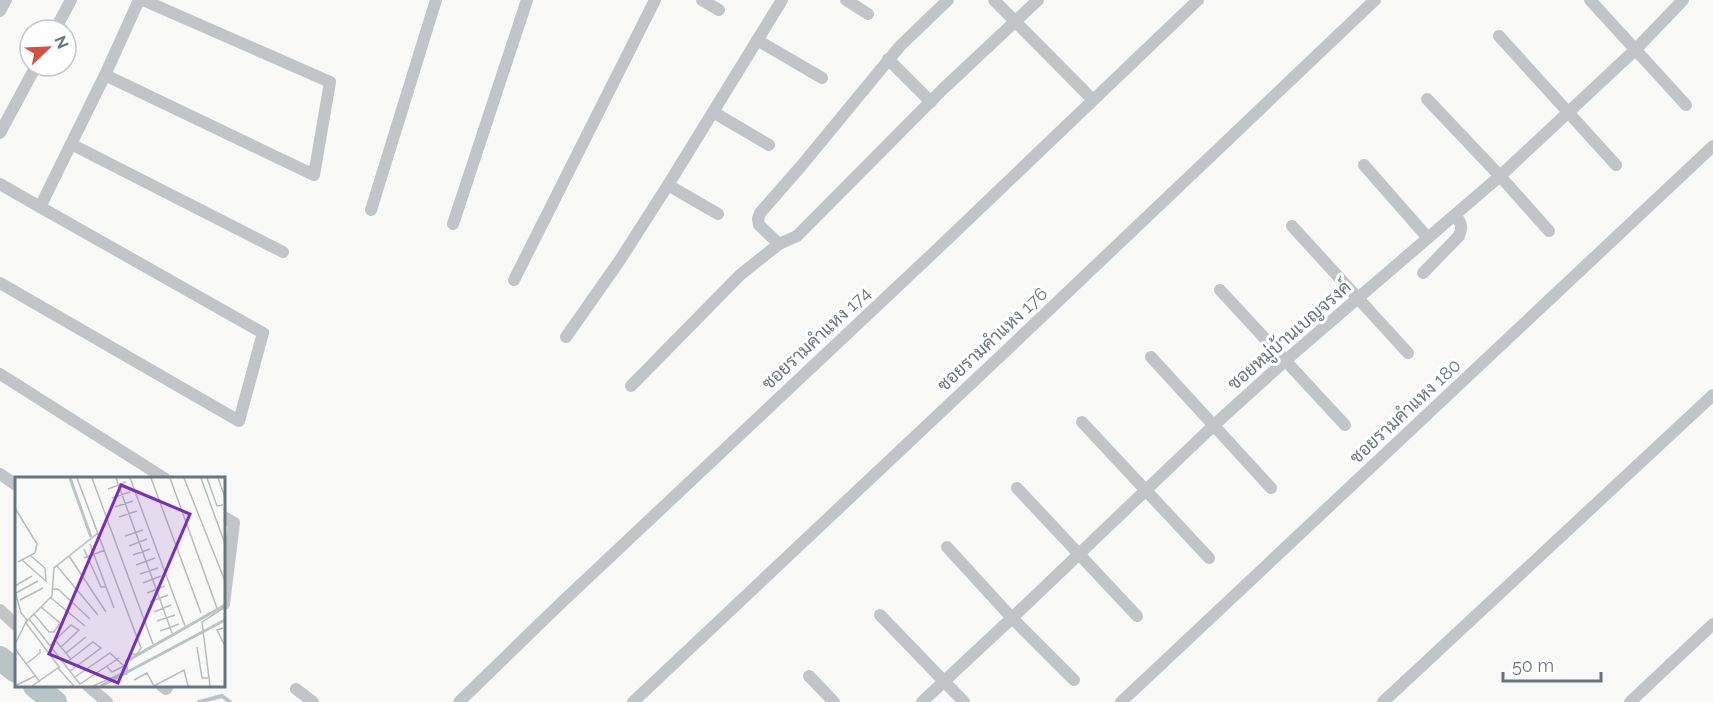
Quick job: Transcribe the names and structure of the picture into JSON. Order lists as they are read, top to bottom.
{
  "streets": {
    "street": [
      "ซอยหมู่บ้านเบญจรงค์",
      "ซอยรามคำแหง 174",
      "ซอยรามคำแหง 176",
      "ซอยรามคำแหง 180"
    ]
  },
  "scale_bar": "50 m",
  "north": "top right"
}
